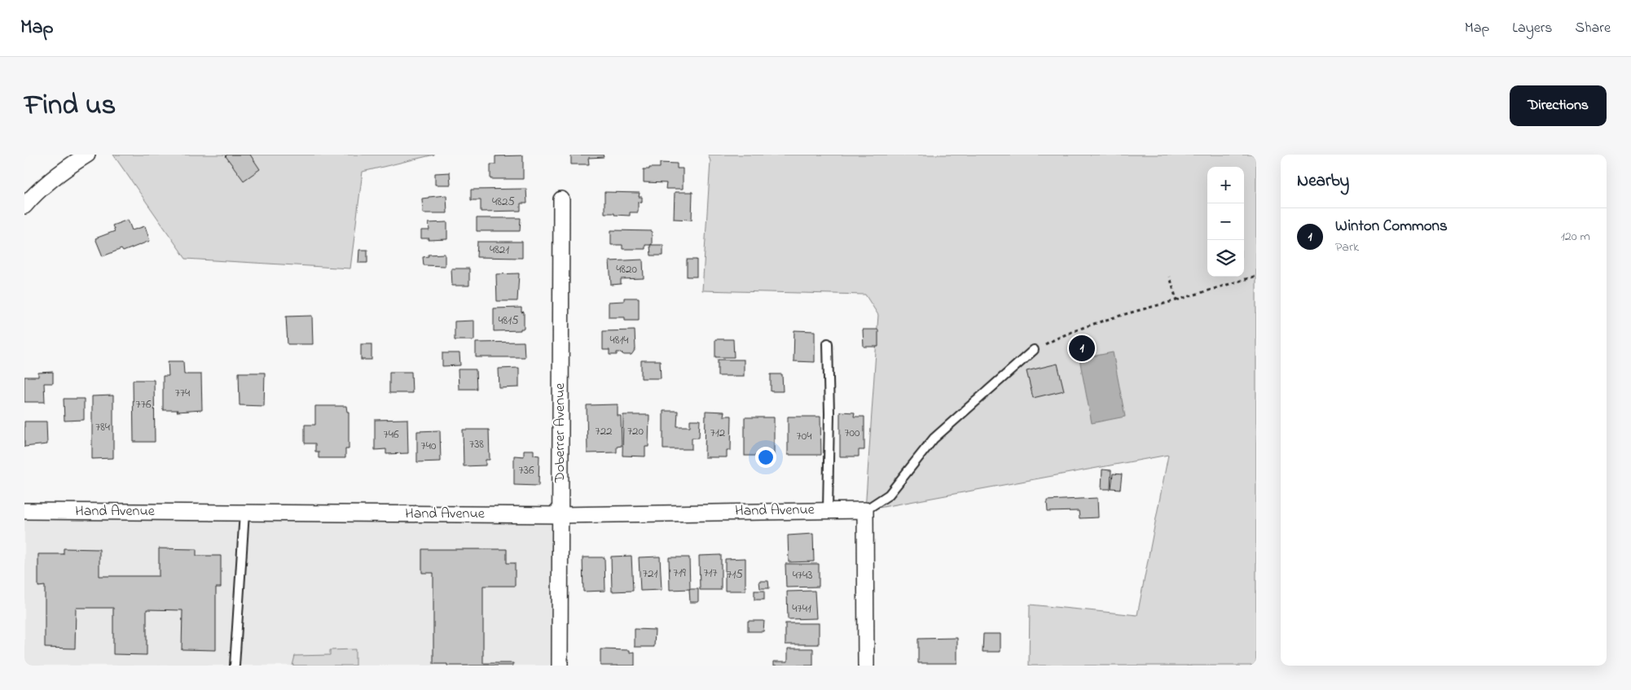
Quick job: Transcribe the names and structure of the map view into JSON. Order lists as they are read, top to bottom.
{
  "streets": {
    "street": ["Doberrer Avenue", "Hand Avenue"]
  },
  "crossings": [
    ["Doberrer Avenue", "Hand Avenue"]
  ],
  "house_numbers": [
    "4825",
    "4821",
    "4820",
    "4815",
    "4814",
    "774",
    "776",
    "784",
    "722",
    "720",
    "712",
    "700",
    "746",
    "704",
    "738",
    "740",
    "736",
    "719",
    "717",
    "721",
    "715",
    "4743",
    "4741"
  ],
  "page": {
    "header": "Map",
    "nav": ["Map", "Layers", "Share"],
    "title": "Find us",
    "buttons": "Directions",
    "heading": "Nearby",
    "map_buttons": ["+", "−"],
    "list": [
      {
        "mark": "1",
        "name": "Winton Commons",
        "note": "Park",
        "value": "120 m"
      }
    ],
    "pins": "1"
  }
}
